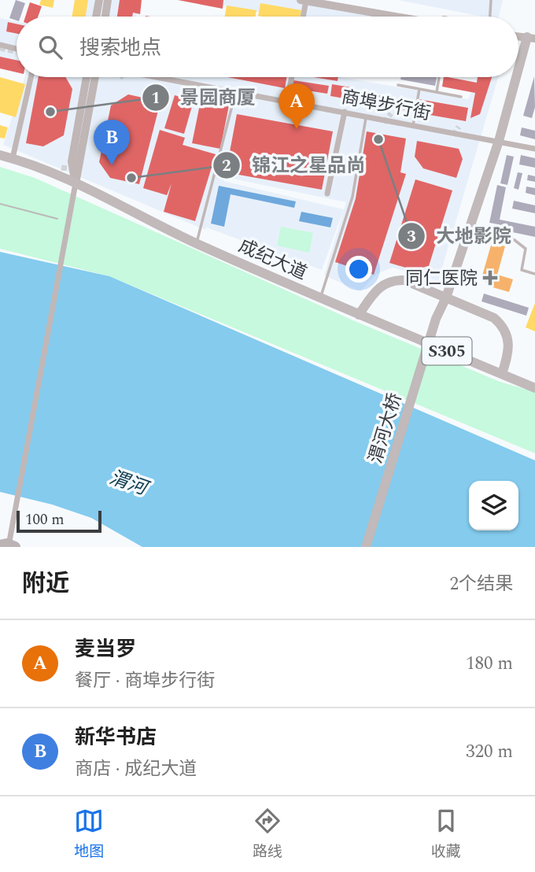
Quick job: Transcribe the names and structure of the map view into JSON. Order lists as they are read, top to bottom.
{
  "streets": {
    "main road": ["成纪大道", "S305", "渭河大桥"],
    "street": ["商埠步行街"]
  },
  "water": ["渭河"],
  "places": {
    "other": ["景园商厦", "大地影院", "锦江之星品尚"],
    "health": ["同仁医院"]
  },
  "scale_bar": "100 m",
  "page": {
    "search": "搜索地点",
    "pins": ["A", "B"],
    "scale": "100 m",
    "heading": ["附近", "2个结果"],
    "list": [
      {
        "mark": "A",
        "name": "麦当罗",
        "note": "餐厅 · 商埠步行街",
        "value": "180 m"
      },
      {
        "mark": "B",
        "name": "新华书店",
        "note": "商店 · 成纪大道",
        "value": "320 m"
      }
    ],
    "nav": ["地图", "路线", "收藏"]
  }
}
